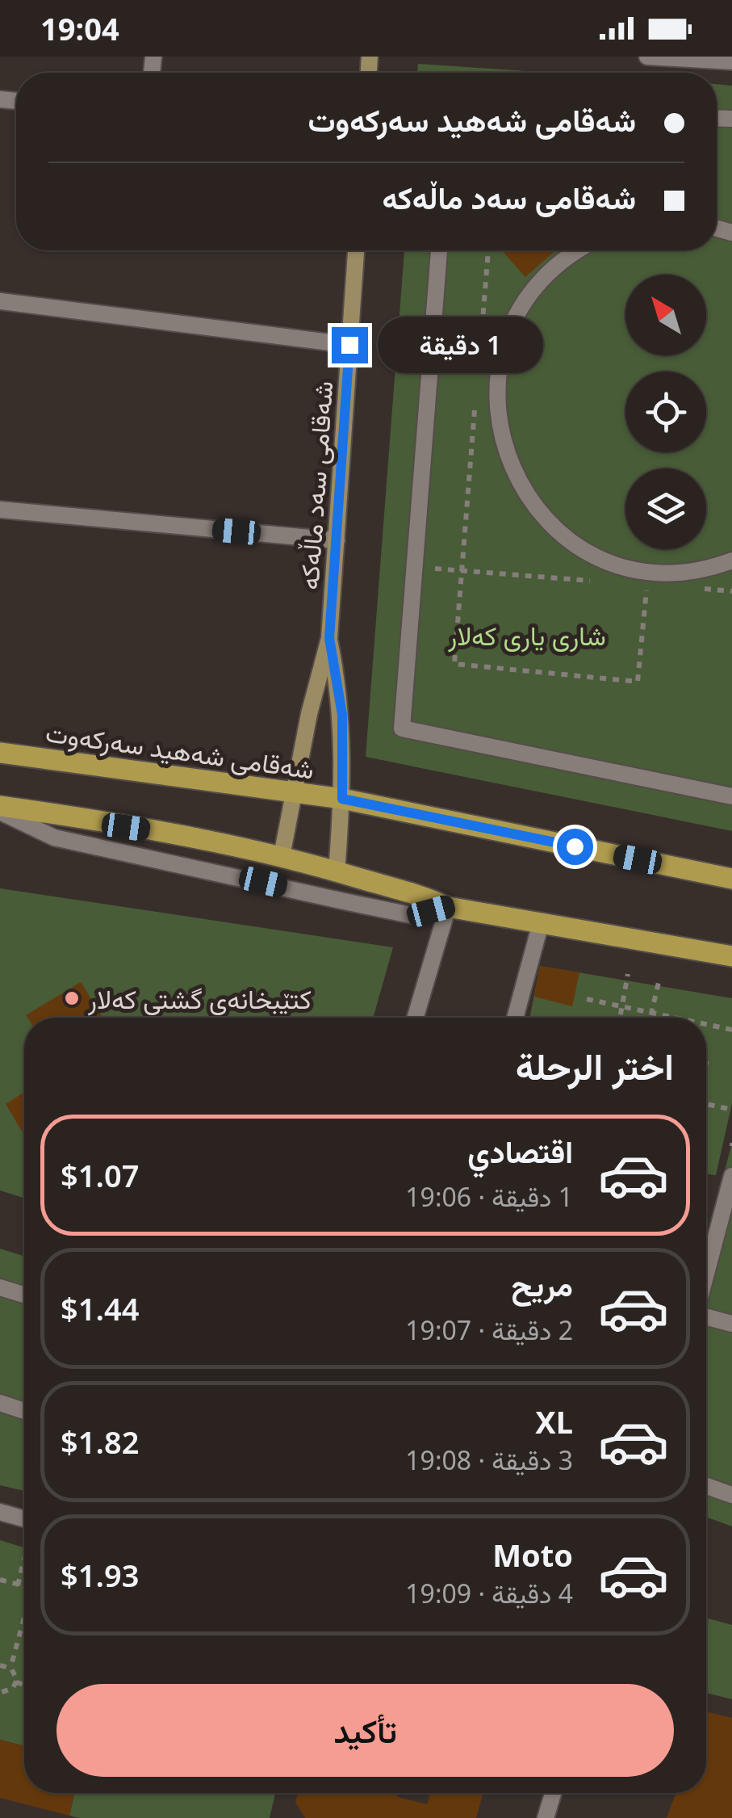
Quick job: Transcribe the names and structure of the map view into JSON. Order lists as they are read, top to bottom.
{
  "streets": {
    "main road": ["شەقامی سەد ماڵەکە", "شەقامی شەهید سەرکەوت"]
  },
  "parks": ["شاری یاری کەلار"],
  "places": ["کتێبخانەی گشتی کەلار"],
  "north": "top left",
  "page": {
    "status": "19:04",
    "banner": ["شەقامی شەهید سەرکەوت", "شەقامی سەد ماڵەکە"],
    "bubble": "1 دقيقة",
    "heading": "اختر الرحلة",
    "list": [
      {
        "name": "اقتصادي",
        "note": "1 دقيقة · 19:06",
        "value": "$1.07"
      },
      {
        "name": "مريح",
        "note": "2 دقيقة · 19:07",
        "value": "$1.44"
      },
      {
        "name": "XL",
        "note": "3 دقيقة · 19:08",
        "value": "$1.82"
      },
      {
        "name": "Moto",
        "note": "4 دقيقة · 19:09",
        "value": "$1.93"
      }
    ],
    "buttons": "تأكيد"
  }
}
